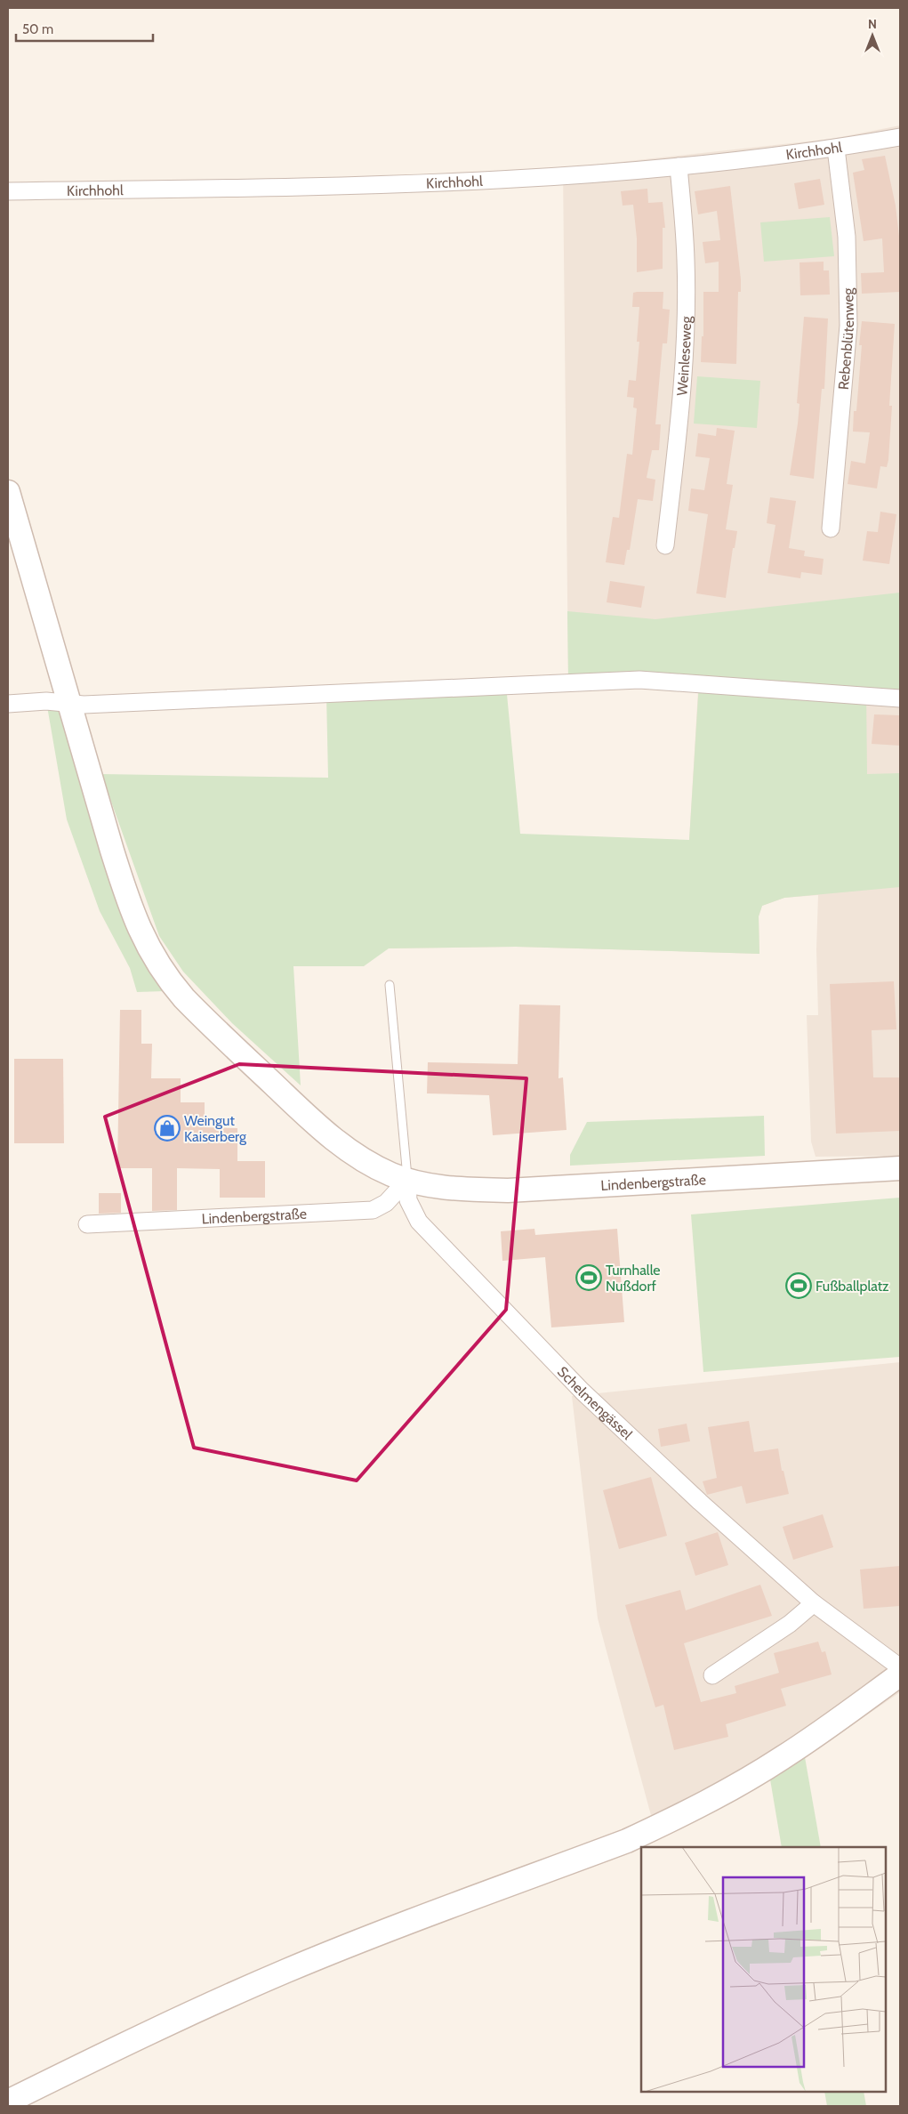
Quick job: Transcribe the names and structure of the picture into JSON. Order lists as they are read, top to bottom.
{
  "streets": {
    "main road": ["Lindenbergstraße"],
    "street": [
      "Kirchhohl",
      "Rebenblütenweg",
      "Weinleseweg",
      "Schelmengässel"
    ]
  },
  "crossings": [
    ["Kirchhohl", "Rebenblütenweg"],
    ["Kirchhohl", "Weinleseweg"],
    ["Lindenbergstraße", "Schelmengässel"]
  ],
  "places": {
    "shop": ["Weingut Kaiserberg"],
    "sports": ["Turnhalle Nußdorf", "Fußballplatz"]
  },
  "scale_bar": "50 m",
  "north": "top"
}
